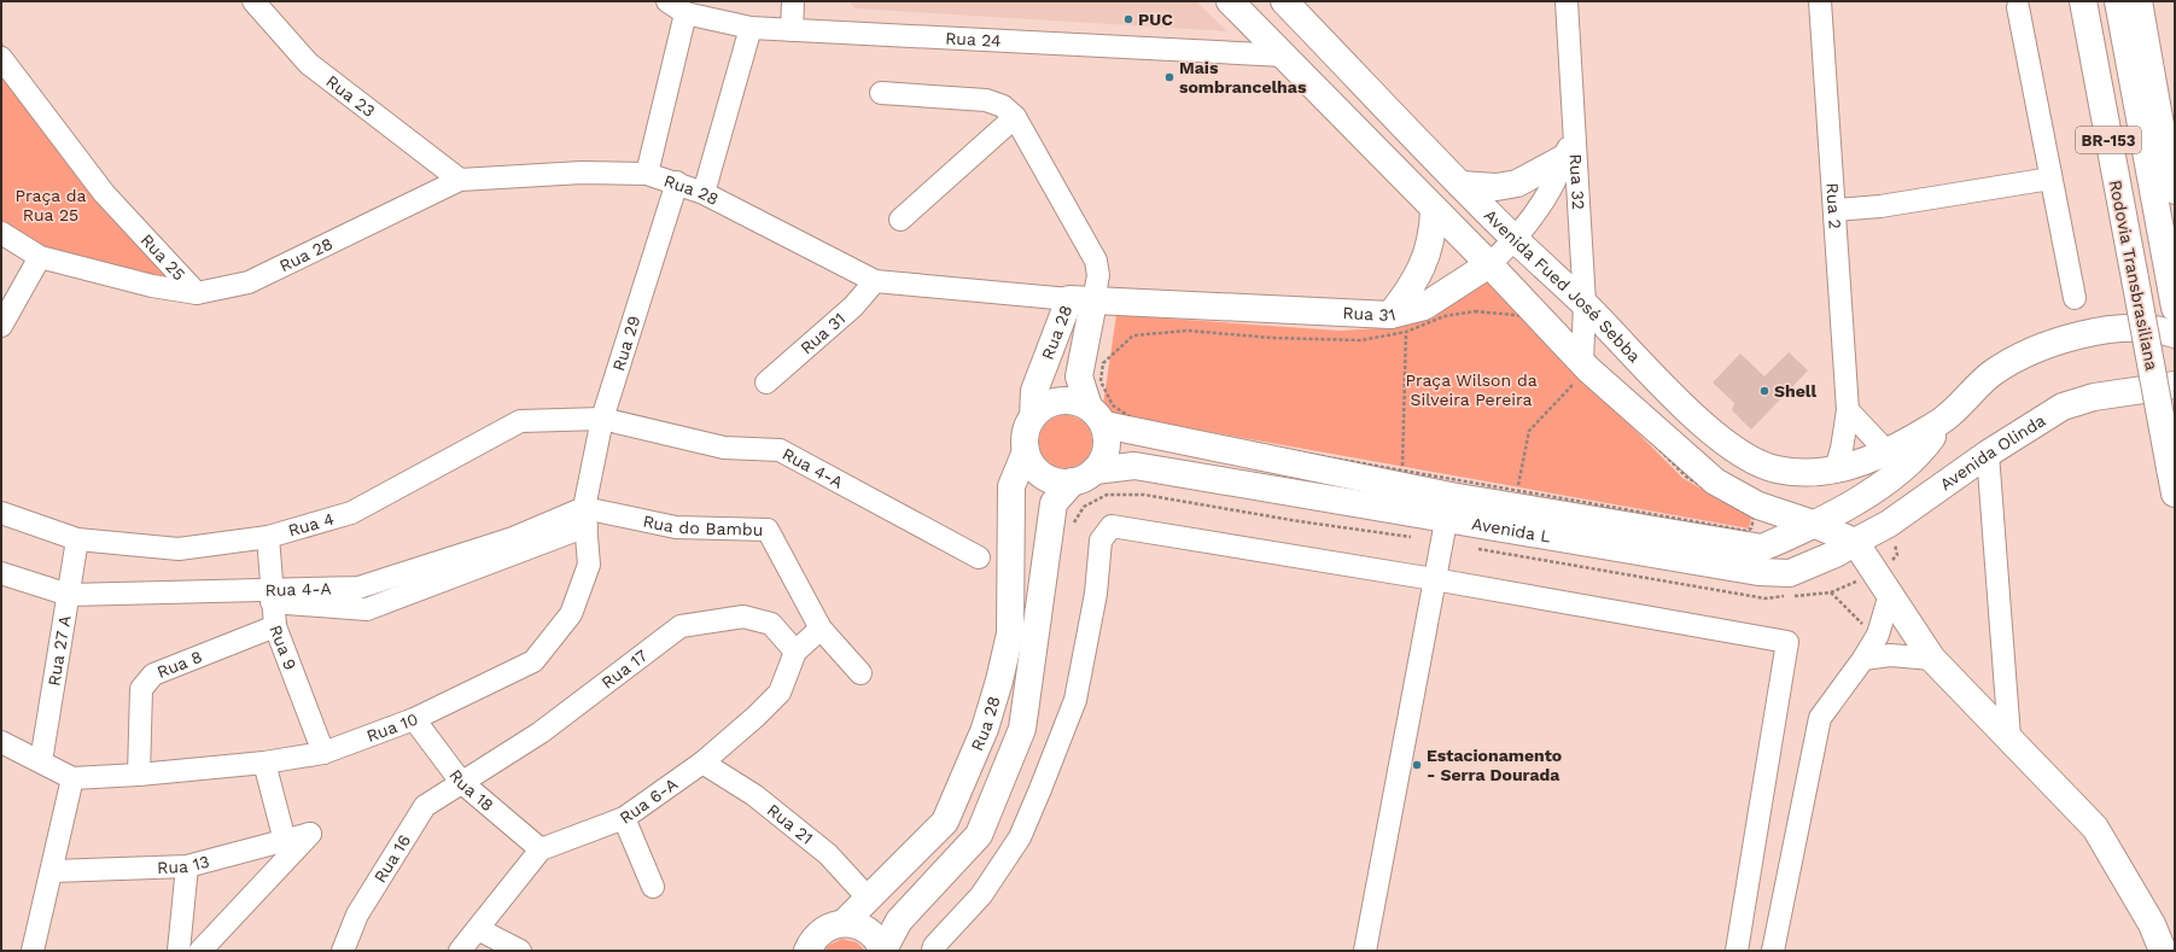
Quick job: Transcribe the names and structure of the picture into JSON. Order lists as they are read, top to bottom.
{
  "streets": {
    "main road": [
      "BR-153",
      "Rua 28",
      "Rodovia Transbrasiliana",
      "Avenida Fued José Sebba",
      "Rua 31",
      "Avenida Olinda",
      "Avenida L"
    ],
    "street": [
      "Rua 24",
      "Rua 23",
      "Rua 32",
      "Rua 2",
      "Rua 25",
      "Rua 29",
      "Rua 4-A",
      "Rua 4",
      "Rua do Bambu",
      "Rua 9",
      "Rua 27 A",
      "Rua 8",
      "Rua 17",
      "Rua 10",
      "Rua 18",
      "Rua 6-A",
      "Rua 21",
      "Rua 16",
      "Rua 13"
    ]
  },
  "crossings": [
    ["Rua 24", "Avenida Fued José Sebba"],
    ["Rua 23", "Rua 28"],
    ["Rua 32", "Avenida Fued José Sebba"],
    ["Rua 32", "Rua 31"],
    ["Rua 28", "Rua 25"],
    ["Rua 28", "Rua 31"],
    ["Rua 28", "Rua 29"],
    ["Rua 28", "Avenida L"],
    ["Rua 28", "Rua 21"],
    ["Rua 2", "Avenida Fued José Sebba"],
    ["Avenida Fued José Sebba", "Rua 31"],
    ["Avenida Fued José Sebba", "Avenida Olinda"],
    ["Avenida Fued José Sebba", "Avenida L"],
    ["Rua 29", "Rua 4-A"],
    ["Rua 29", "Rua 4"],
    ["Rua 29", "Rua do Bambu"],
    ["Rua 29", "Rua 10"],
    ["Avenida Olinda", "Avenida L"],
    ["Rua 4-A", "Rua 4"],
    ["Rua 4-A", "Rua do Bambu"],
    ["Rua 4-A", "Rua 9"],
    ["Rua 4-A", "Rua 27 A"],
    ["Rua 4-A", "Rua 10"],
    ["Rua 4", "Rua 9"],
    ["Rua 4", "Rua 27 A"],
    ["Rua do Bambu", "Rua 10"],
    ["Rua do Bambu", "Rua 6-A"],
    ["Rua 9", "Rua 8"],
    ["Rua 9", "Rua 10"],
    ["Rua 8", "Rua 10"],
    ["Rua 17", "Rua 18"],
    ["Rua 17", "Rua 6-A"],
    ["Rua 17", "Rua 16"],
    ["Rua 10", "Rua 18"],
    ["Rua 18", "Rua 6-A"],
    ["Rua 18", "Rua 16"],
    ["Rua 6-A", "Rua 21"]
  ],
  "parks": ["Praça da Rua 25", "Praça Wilson da Silveira Pereira"],
  "places": [
    "PUC",
    "Mais sombrancelhas",
    "Shell",
    "Estacionamento - Serra Dourada"
  ]
}
